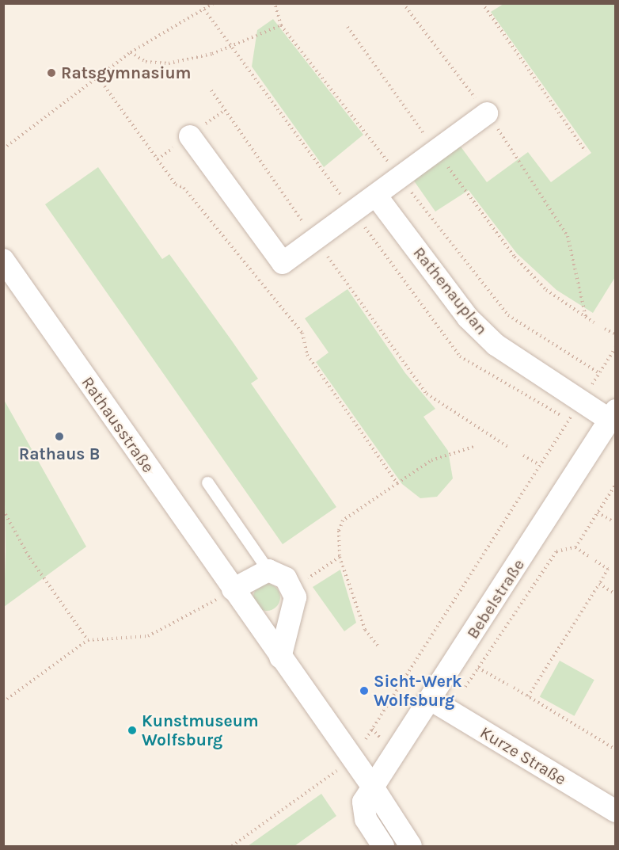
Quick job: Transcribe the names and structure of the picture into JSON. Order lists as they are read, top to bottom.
{
  "streets": {
    "street": [
      "Rathenauplan",
      "Rathausstraße",
      "Bebelstraße",
      "Kurze Straße"
    ]
  },
  "crossings": [
    ["Rathenauplan", "Bebelstraße"],
    ["Rathausstraße", "Bebelstraße"],
    ["Bebelstraße", "Kurze Straße"]
  ],
  "places": [
    "Ratsgymnasium",
    "Rathaus B",
    "Sicht-Werk Wolfsburg",
    "Kunstmuseum Wolfsburg"
  ]
}
